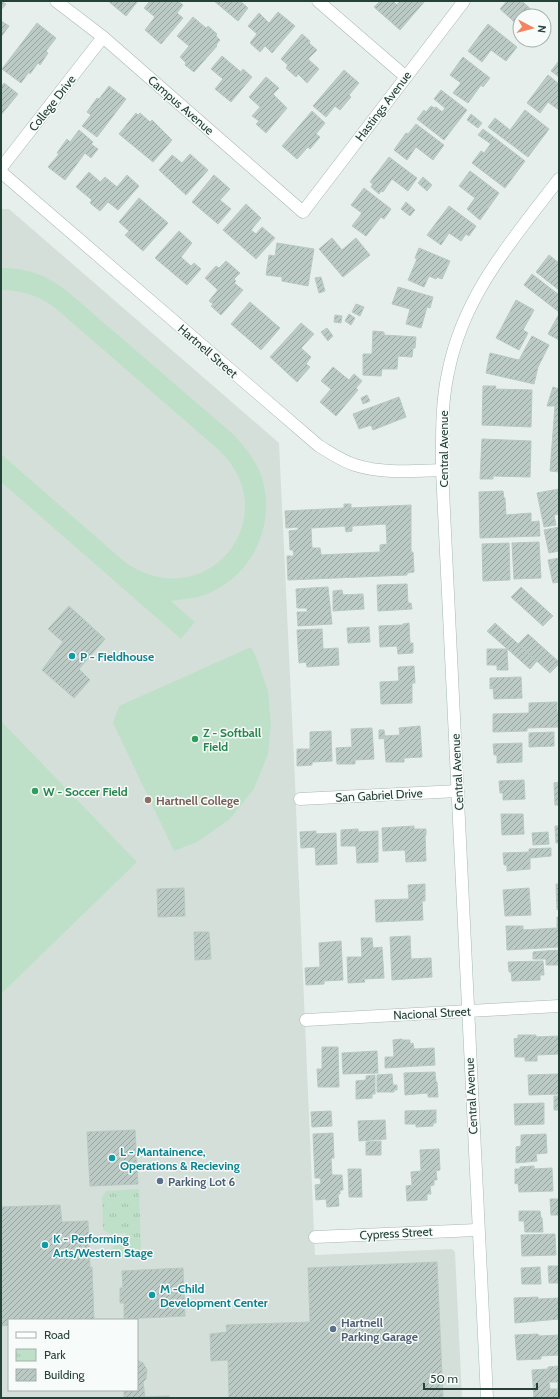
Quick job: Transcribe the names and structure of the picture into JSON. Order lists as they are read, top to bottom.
{
  "streets": {
    "street": [
      "College Drive",
      "Campus Avenue",
      "Hastings Avenue",
      "Hartnell Street",
      "Central Avenue",
      "San Gabriel Drive",
      "Nacional Street",
      "Cypress Street"
    ]
  },
  "crossings": [
    ["College Drive", "Campus Avenue"],
    ["Campus Avenue", "Hastings Avenue"],
    ["Hartnell Street", "Central Avenue"],
    ["Central Avenue", "San Gabriel Drive"],
    ["Central Avenue", "Nacional Street"],
    ["Central Avenue", "Cypress Street"]
  ],
  "places": [
    "P - Fieldhouse",
    "Z - Softball Field",
    "W - Soccer Field",
    "Hartnell College",
    "L - Mantainence, Operations & Recieving",
    "Parking Lot 6",
    "K - Performing Arts/Western Stage",
    "M -Child Development Center",
    "Hartnell Parking Garage"
  ],
  "legend": ["Road", "Park", "Building"],
  "scale_bar": "50 m",
  "north": "right"
}
